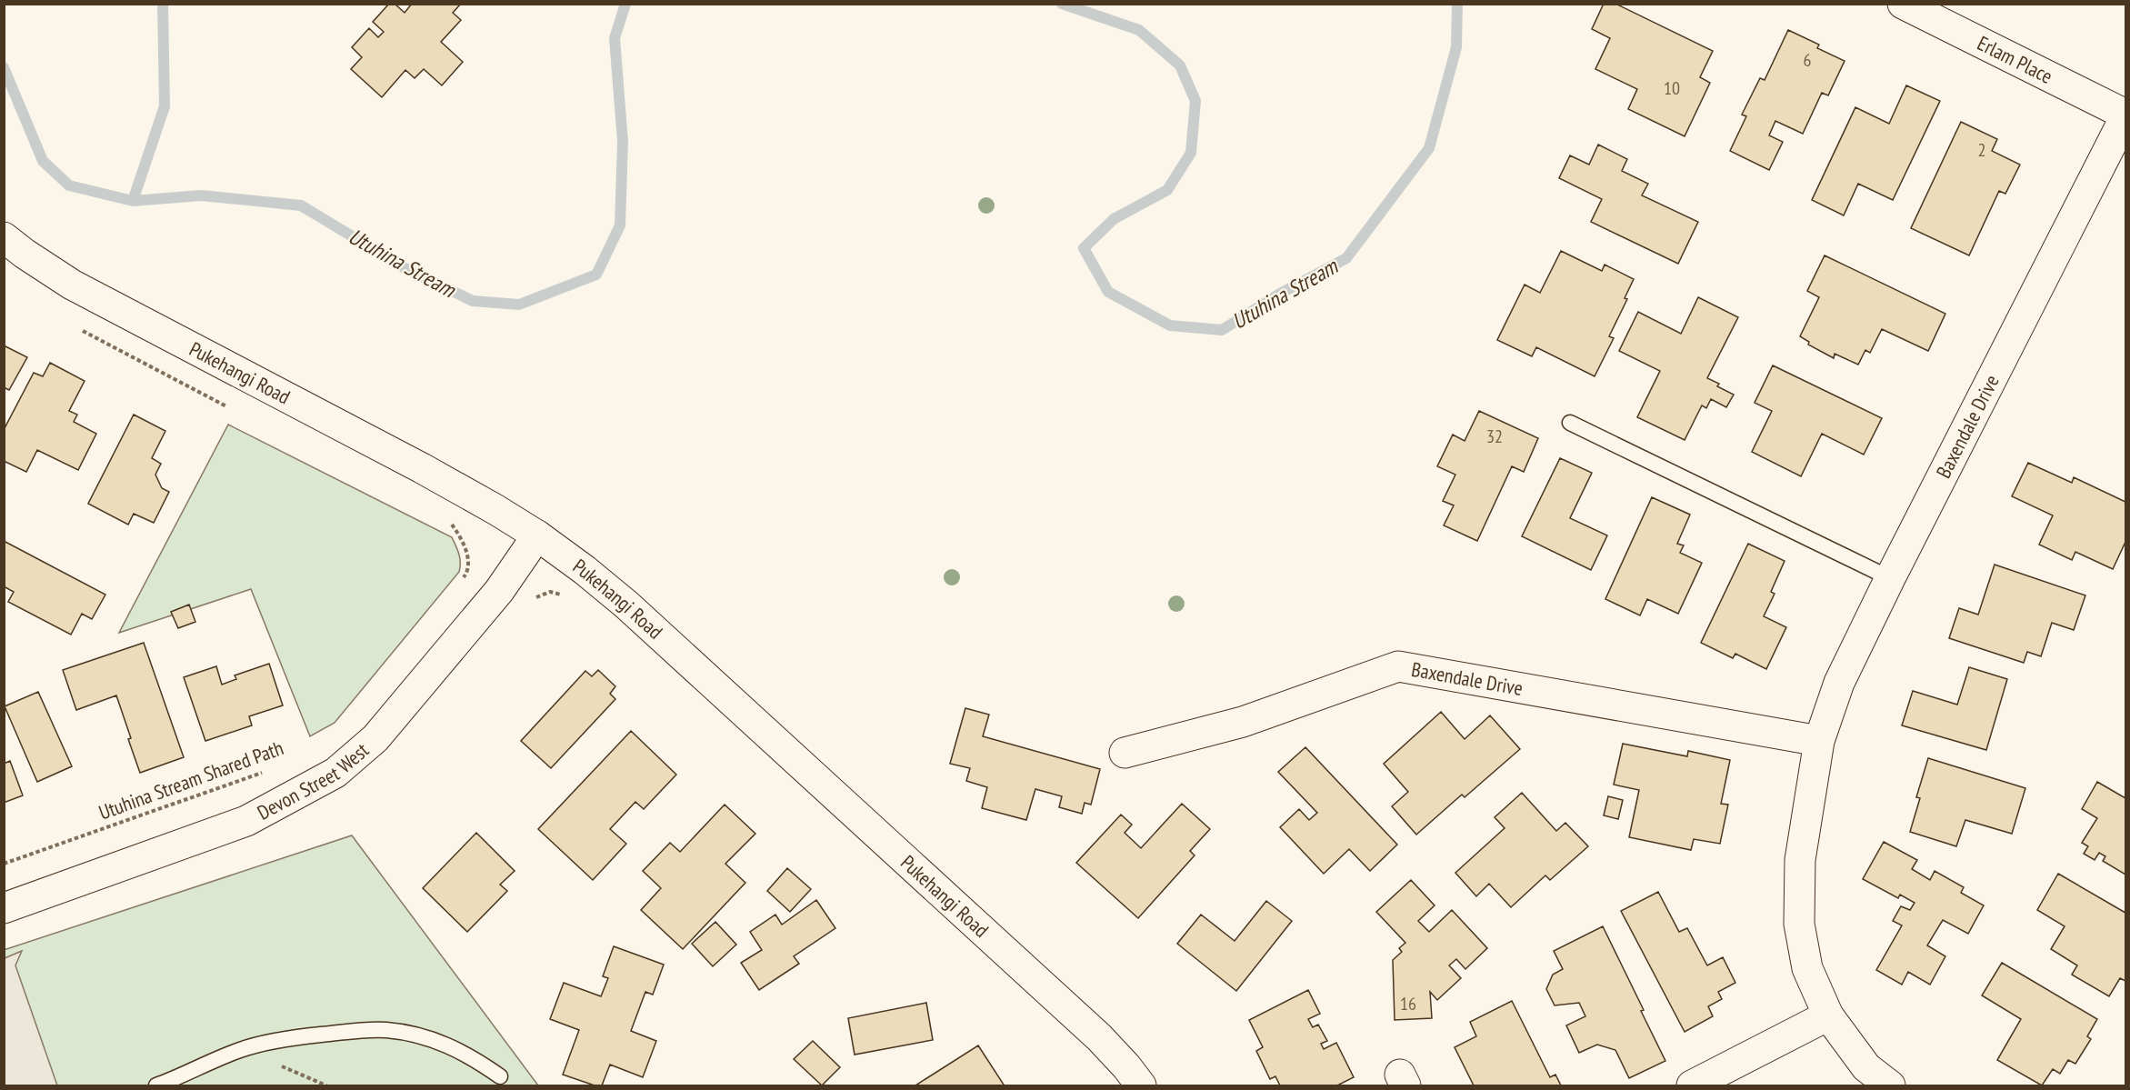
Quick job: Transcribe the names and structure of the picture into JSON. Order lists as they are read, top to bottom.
{
  "streets": {
    "street": [
      "Erlam Place",
      "Pukehangi Road",
      "Baxendale Drive",
      "Devon Street West"
    ],
    "path": ["Utuhina Stream Shared Path"]
  },
  "crossings": [
    ["Erlam Place", "Baxendale Drive"],
    ["Pukehangi Road", "Devon Street West"]
  ],
  "water": ["Utuhina Stream"],
  "house_numbers": [
    "6",
    "10",
    "2",
    "32",
    "16"
  ]
}
